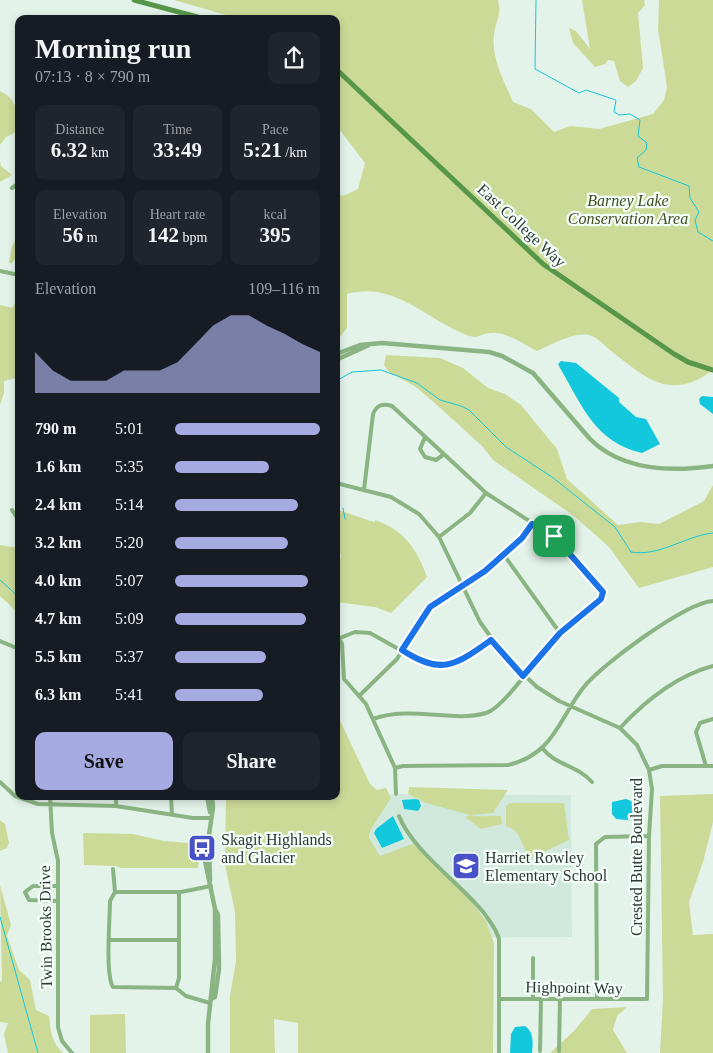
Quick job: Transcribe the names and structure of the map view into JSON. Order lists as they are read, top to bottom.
{
  "streets": {
    "main road": ["East College Way"],
    "street": ["Crested Butte Boulevard", "Twin Brooks Drive", "Highpoint Way"]
  },
  "crossings": [
    ["Crested Butte Boulevard", "Highpoint Way"]
  ],
  "parks": ["Barney Lake Conservation Area"],
  "places": {
    "bus stop": ["Skagit Highlands and Glacier"],
    "school or university": ["Harriet Rowley Elementary School"]
  },
  "page": {
    "heading": ["Morning run", "07:13 · 8 × 790 m"],
    "stats": [
      ["Distance", "6.32 km"],
      ["Time", "33:49"],
      ["Pace", "5:21 /km"],
      ["Elevation", "56 m"],
      ["Heart rate", "142 bpm"],
      ["kcal", "395"]
    ],
    "chart": ["Elevation", "109–116 m"],
    "list": [
      {
        "name": "790 m",
        "note": "5:01"
      },
      {
        "name": "1.6 km",
        "note": "5:35"
      },
      {
        "name": "2.4 km",
        "note": "5:14"
      },
      {
        "name": "3.2 km",
        "note": "5:20"
      },
      {
        "name": "4.0 km",
        "note": "5:07"
      },
      {
        "name": "4.7 km",
        "note": "5:09"
      },
      {
        "name": "5.5 km",
        "note": "5:37"
      },
      {
        "name": "6.3 km",
        "note": "5:41"
      }
    ],
    "buttons": ["Save", "Share"]
  }
}
